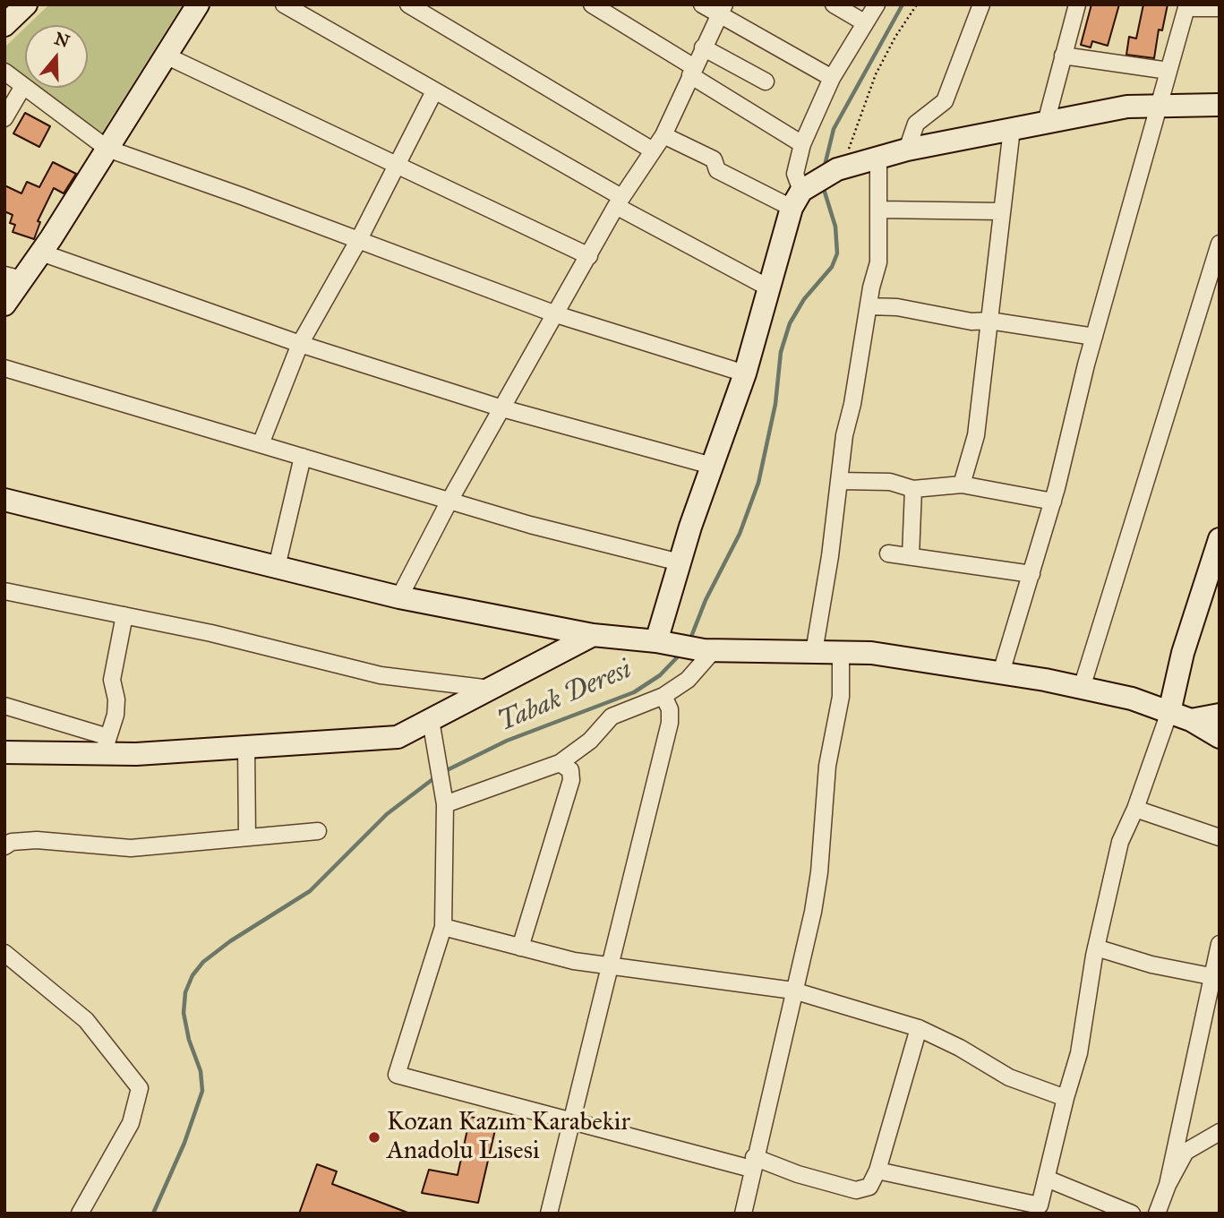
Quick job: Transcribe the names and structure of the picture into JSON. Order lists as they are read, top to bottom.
{
  "water": ["Tabak Deresi"],
  "places": ["Kozan Kazım Karabekir Anadolu Lisesi"],
  "north": "top"
}
